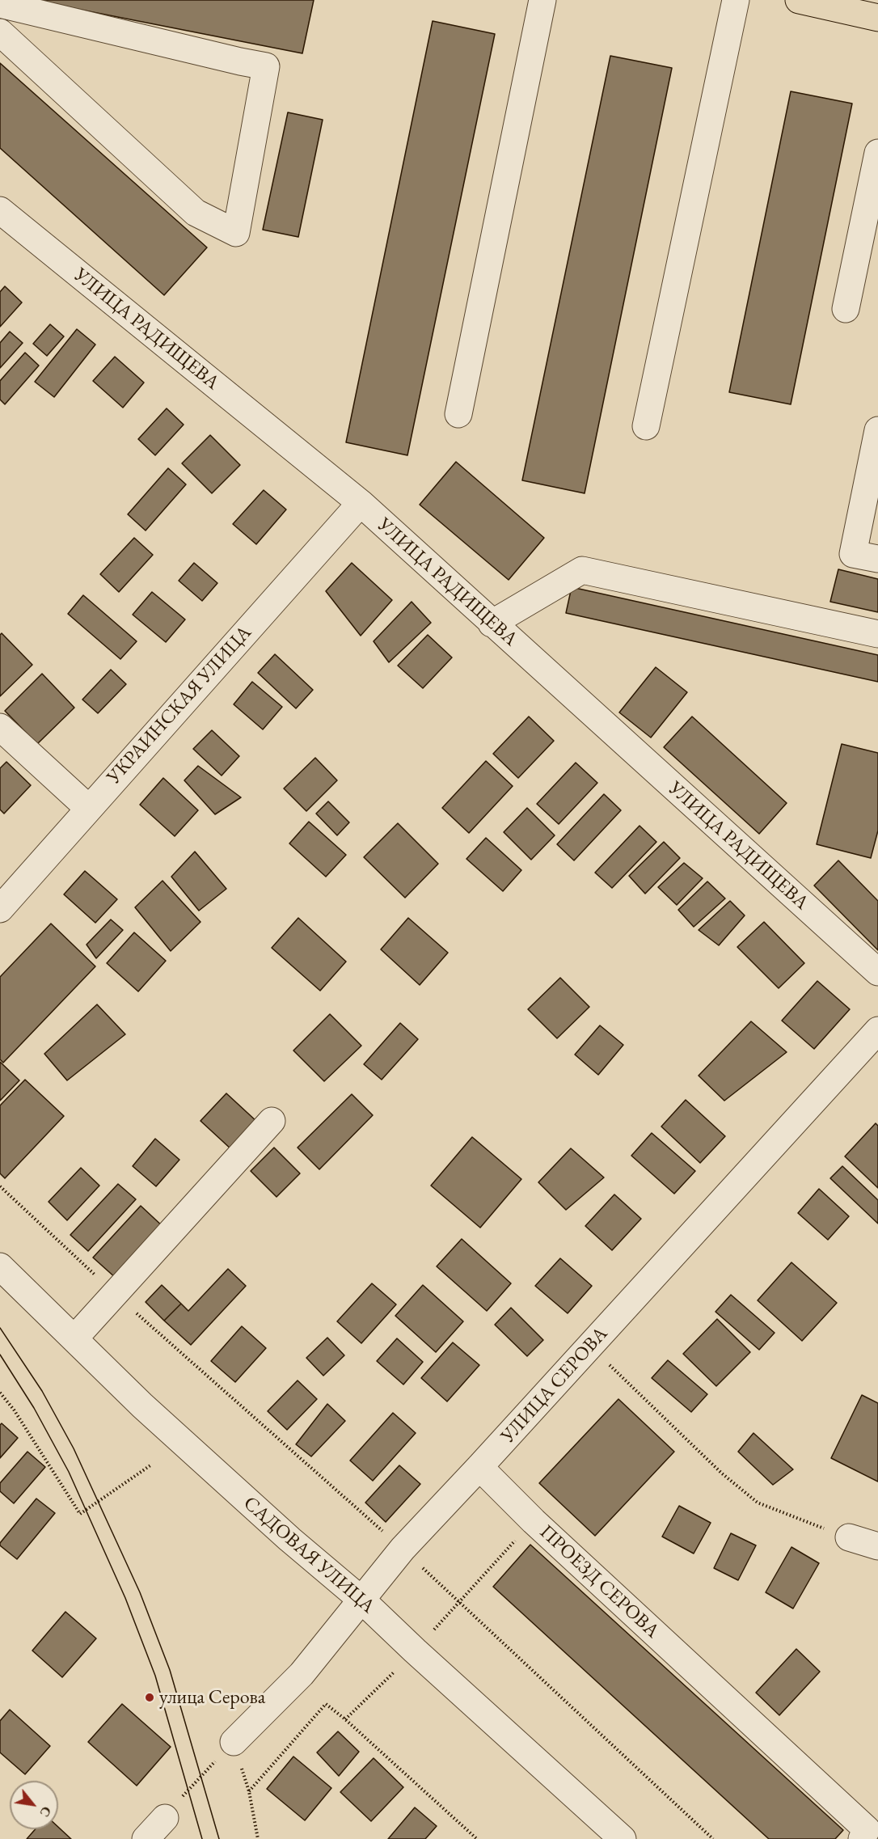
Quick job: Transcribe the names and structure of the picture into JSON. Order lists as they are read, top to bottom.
{
  "streets": {
    "street": [
      "УЛИЦА РАДИЩЕВА",
      "УКРАИНСКАЯ УЛИЦА",
      "УЛИЦА СЕРОВА",
      "САДОВАЯ УЛИЦА",
      "ПРОЕЗД СЕРОВА"
    ]
  },
  "crossings": [
    ["УЛИЦА РАДИЩЕВА", "УКРАИНСКАЯ УЛИЦА"],
    ["УЛИЦА СЕРОВА", "САДОВАЯ УЛИЦА"],
    ["УЛИЦА СЕРОВА", "ПРОЕЗД СЕРОВА"]
  ],
  "places": ["улица Серова"],
  "north": "bottom right"
}
